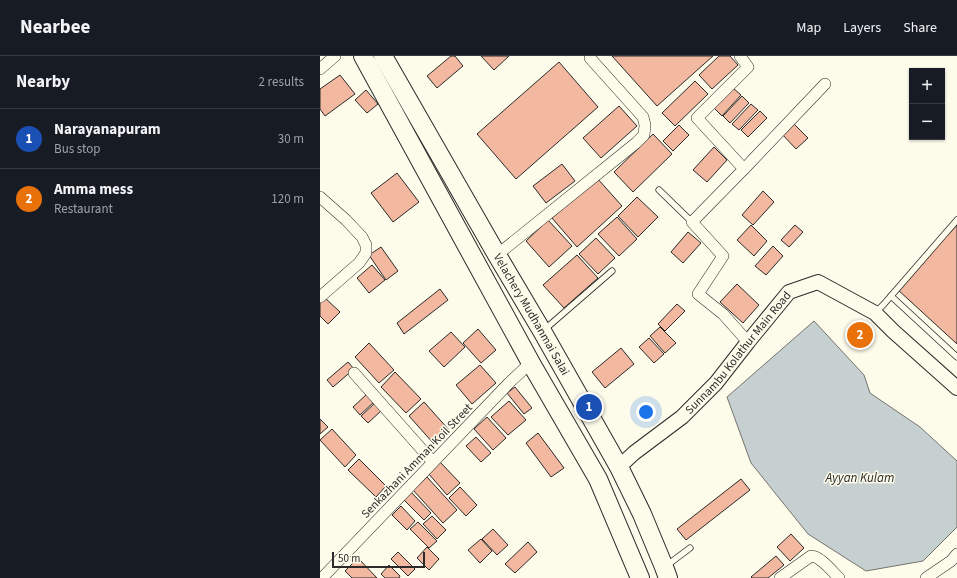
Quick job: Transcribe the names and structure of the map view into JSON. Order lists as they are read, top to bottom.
{
  "streets": {
    "main road": ["Velachery Mudhanmai Salai"],
    "street": ["Sunnambu Kolathur Main Road", "Senkazhani Amman Koil Street"]
  },
  "crossings": [
    ["Velachery Mudhanmai Salai", "Sunnambu Kolathur Main Road"],
    ["Velachery Mudhanmai Salai", "Senkazhani Amman Koil Street"]
  ],
  "water": ["Ayyan Kulam"],
  "scale_bar": "50 m",
  "page": {
    "header": "Nearbee",
    "nav": ["Map", "Layers", "Share"],
    "heading": ["Nearby", "2 results"],
    "map_buttons": ["+", "−"],
    "list": [
      {
        "mark": "1",
        "name": "Narayanapuram",
        "note": "Bus stop",
        "value": "30 m"
      },
      {
        "mark": "2",
        "name": "Amma mess",
        "note": "Restaurant",
        "value": "120 m"
      }
    ],
    "pins": ["2", "1"],
    "scale": "50 m"
  }
}
